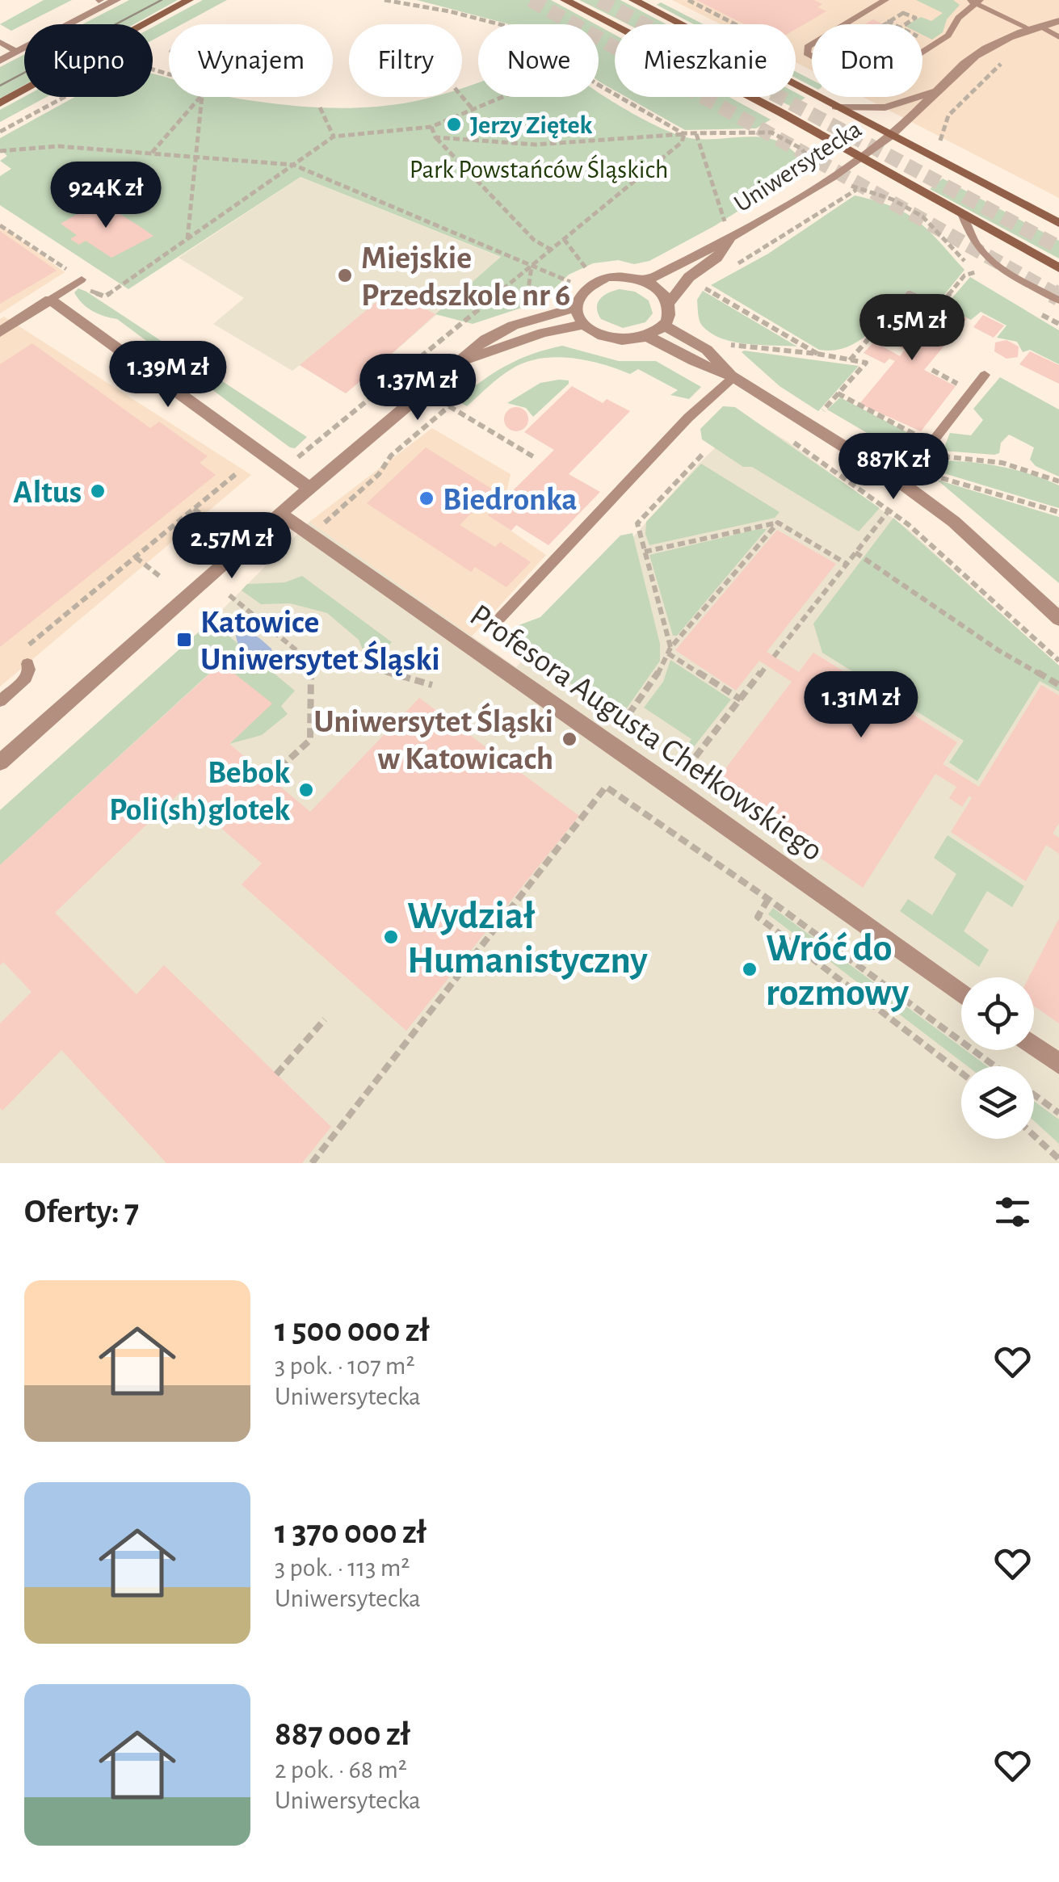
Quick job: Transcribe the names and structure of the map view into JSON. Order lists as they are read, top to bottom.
{
  "streets": {
    "street": ["Uniwersytecka", "Profesora Augusta Chełkowskiego"]
  },
  "parks": ["Park Powstańców Śląskich"],
  "places": {
    "other": [
      "Jerzy Ziętek",
      "Miejskie Przedszkole nr 6",
      "Altus",
      "Biedronka",
      "Uniwersytet Śląski w Katowicach",
      "Bebok Poli(sh)glotek",
      "Wydział Humanistyczny",
      "Wróć do rozmowy"
    ],
    "transit": ["Katowice Uniwersytet Śląski"]
  },
  "page": {
    "chip": [
      "Kupno",
      "Wynajem",
      "Filtry",
      "Nowe",
      "Mieszkanie",
      "Dom"
    ],
    "price": [
      "924K zł",
      "1.5M zł",
      "1.39M zł",
      "1.37M zł",
      "887K zł",
      "2.57M zł",
      "1.31M zł"
    ],
    "heading": "Oferty: 7",
    "list": [
      {
        "name": "1 500 000 zł",
        "note": "3 pok. · 107 m² · Uniwersytecka"
      },
      {
        "name": "1 370 000 zł",
        "note": "3 pok. · 113 m² · Uniwersytecka"
      },
      {
        "name": "887 000 zł",
        "note": "2 pok. · 68 m² · Uniwersytecka"
      }
    ]
  }
}
